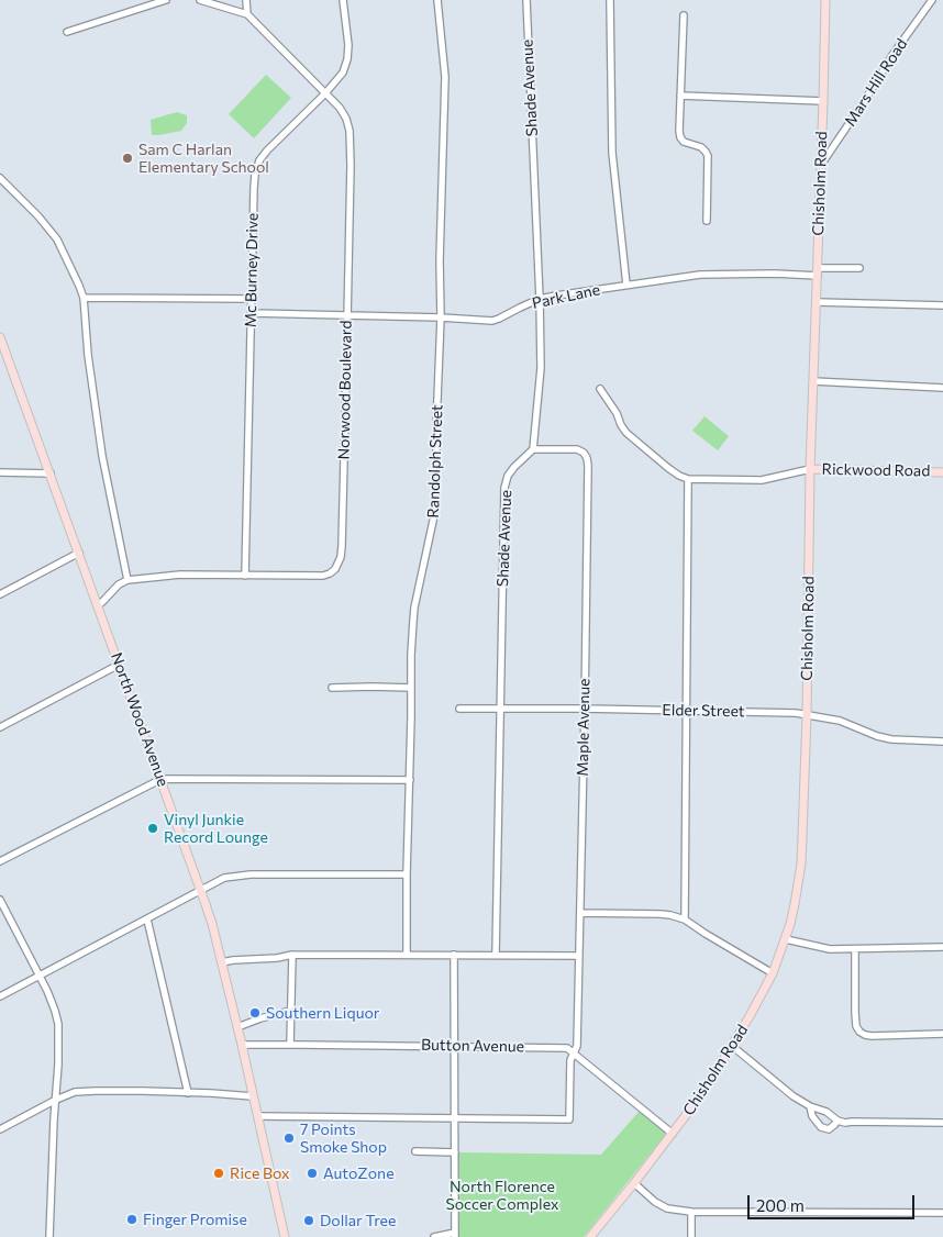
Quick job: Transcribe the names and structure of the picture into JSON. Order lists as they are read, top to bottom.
{
  "streets": {
    "main road": ["Chisholm Road", "Rickwood Road", "North Wood Avenue"],
    "street": [
      "Mars Hill Road",
      "Shade Avenue",
      "Mc Burney Drive",
      "Park Lane",
      "Norwood Boulevard",
      "Randolph Street",
      "Elder Street",
      "Maple Avenue",
      "Button Avenue"
    ]
  },
  "crossings": [
    ["Mars Hill Road", "Chisholm Road"],
    ["Shade Avenue", "Park Lane"],
    ["Shade Avenue", "Elder Street"],
    ["Shade Avenue", "Maple Avenue"],
    ["Chisholm Road", "Park Lane"],
    ["Chisholm Road", "Rickwood Road"],
    ["Chisholm Road", "Elder Street"],
    ["Chisholm Road", "Button Avenue"],
    ["Mc Burney Drive", "Park Lane"],
    ["Mc Burney Drive", "Norwood Boulevard"],
    ["Park Lane", "Norwood Boulevard"],
    ["Park Lane", "Randolph Street"],
    ["Elder Street", "Maple Avenue"],
    ["North Wood Avenue", "Button Avenue"],
    ["Maple Avenue", "Button Avenue"]
  ],
  "parks": ["North Florence Soccer Complex"],
  "places": [
    "Sam C Harlan Elementary School",
    "Vinyl Junkie Record Lounge",
    "Southern Liquor",
    "7 Points Smoke Shop",
    "Rice Box",
    "AutoZone",
    "Finger Promise",
    "Dollar Tree"
  ],
  "scale_bar": "200 m"
}
